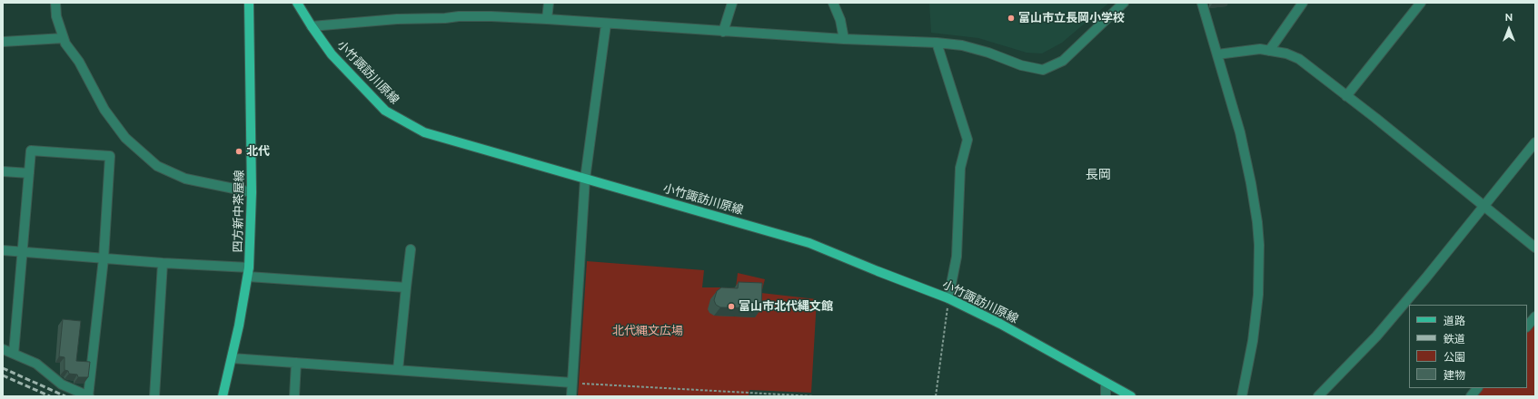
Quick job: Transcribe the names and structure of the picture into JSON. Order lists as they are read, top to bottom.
{
  "streets": {
    "main road": ["小竹諏訪川原線", "四方新中茶屋線"]
  },
  "districts": ["長岡"],
  "parks": ["北代縄文広場"],
  "places": ["富山市立長岡小学校", "北代", "富山市北代縄文館"],
  "legend": [
    "道路",
    "鉄道",
    "公園",
    "建物"
  ],
  "north": "top"
}
